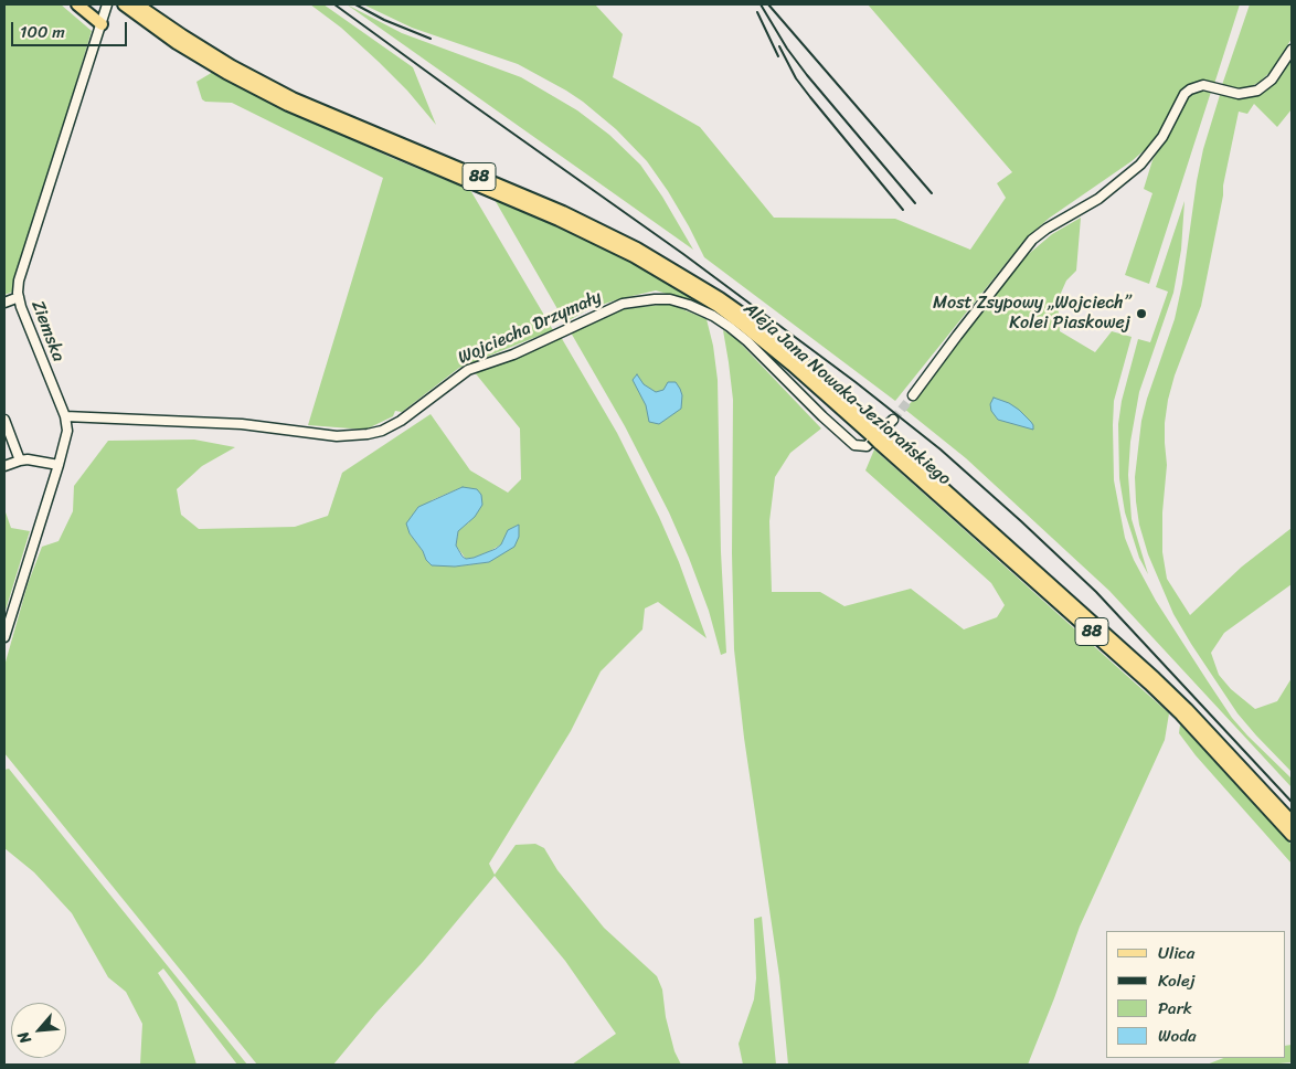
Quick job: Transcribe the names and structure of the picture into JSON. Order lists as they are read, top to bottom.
{
  "streets": {
    "main road": ["88", "Aleja Jana Nowaka-Jeziorańskiego"],
    "street": ["Wojciecha Drzymały", "Ziemska"]
  },
  "crossings": [
    ["Wojciecha Drzymały", "Ziemska"]
  ],
  "places": ["Most Zsypowy „Wojciech” Kolei Piaskowej"],
  "legend": [
    "Ulica",
    "Kolej",
    "Park",
    "Woda"
  ],
  "scale_bar": "100 m",
  "north": "bottom left"
}
